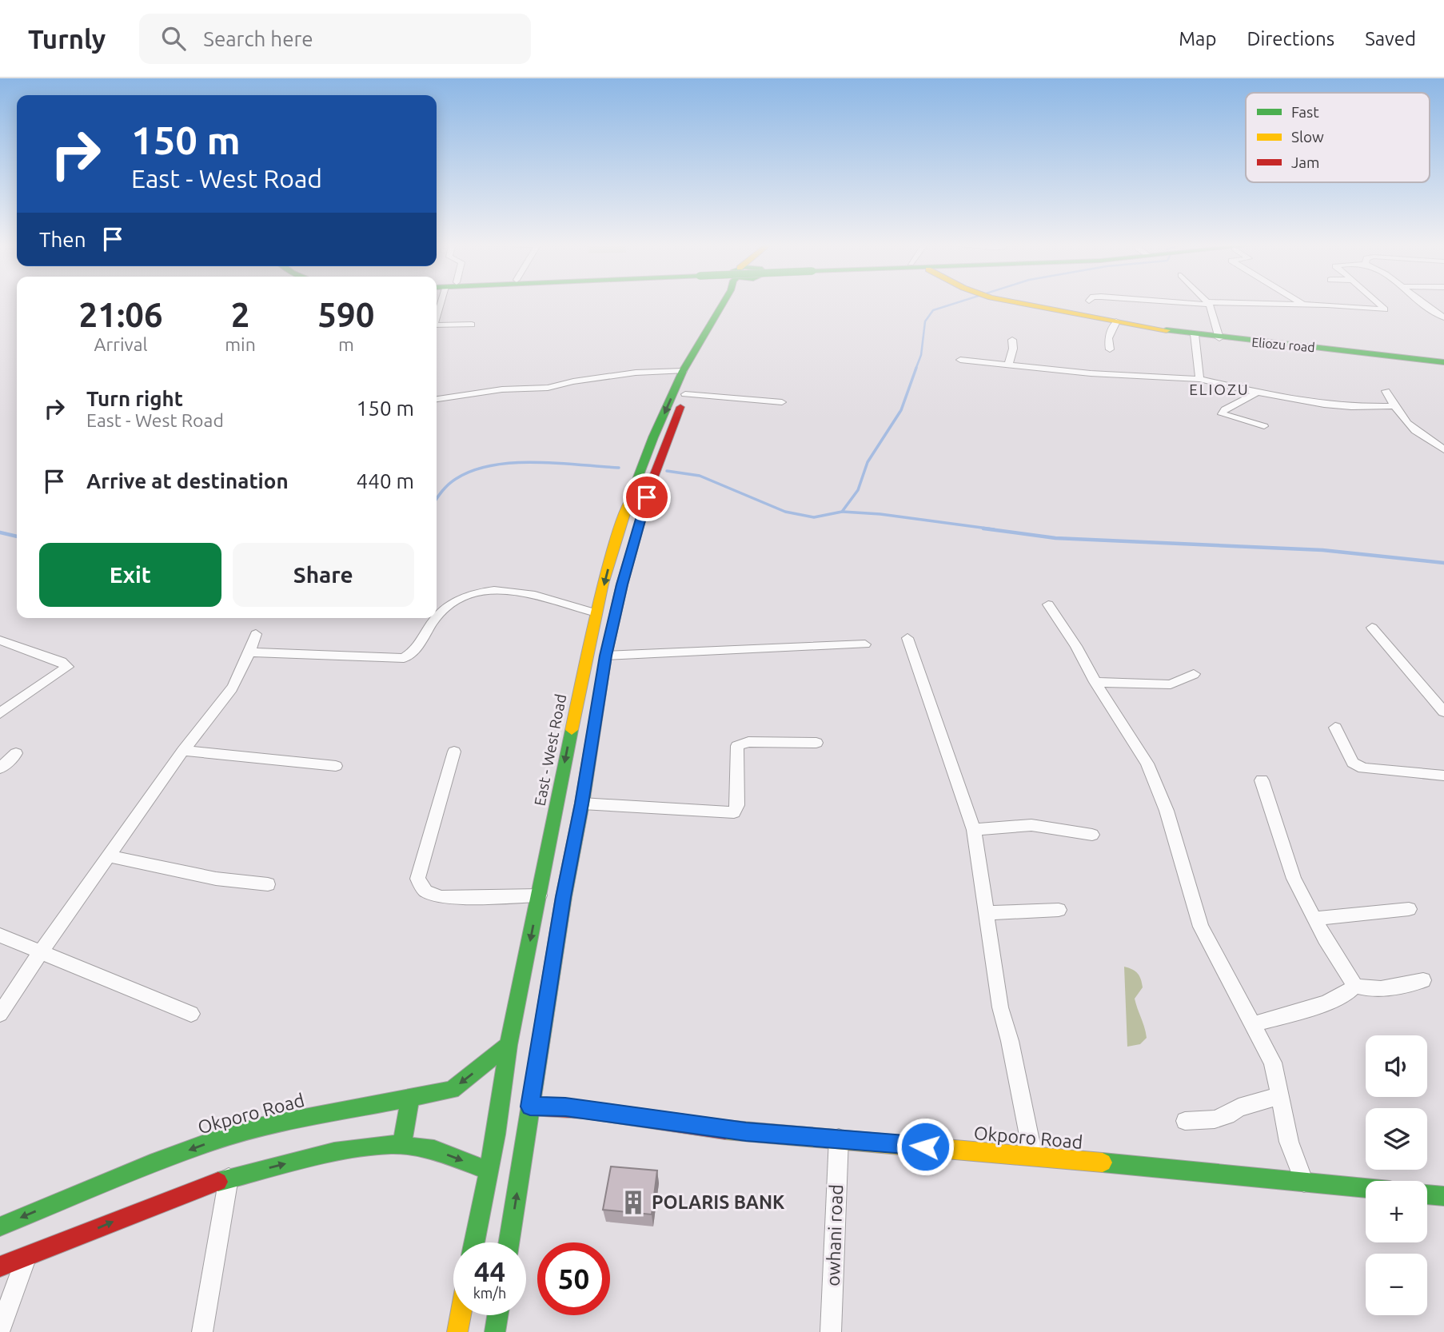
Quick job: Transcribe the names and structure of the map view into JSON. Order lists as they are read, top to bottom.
{
  "streets": {
    "main road": ["Eliozu road", "East - West Road", "Okporo Road"],
    "street": ["owhani road"]
  },
  "crossings": [
    ["East - West Road", "Okporo Road"],
    ["Okporo Road", "owhani road"]
  ],
  "districts": ["ELIOZU"],
  "places": {
    "building": ["POLARIS BANK"]
  },
  "legend": ["Fast", "Slow", "Jam"],
  "page": {
    "header": "Turnly",
    "search": "Search here",
    "nav": ["Map", "Directions", "Saved"],
    "turn": ["150 m", "East - West Road"],
    "then": "Then",
    "eta": [
      "21:06",
      "Arrival",
      "2",
      "min",
      "590",
      "m"
    ],
    "list": [
      {
        "name": "Turn right",
        "note": "East - West Road",
        "value": "150 m"
      },
      {
        "name": "Arrive at destination",
        "value": "440 m"
      }
    ],
    "buttons": ["Exit", "Share"],
    "map_buttons": ["+", "−"],
    "speed": "44 km/h",
    "limit": "50"
  }
}
